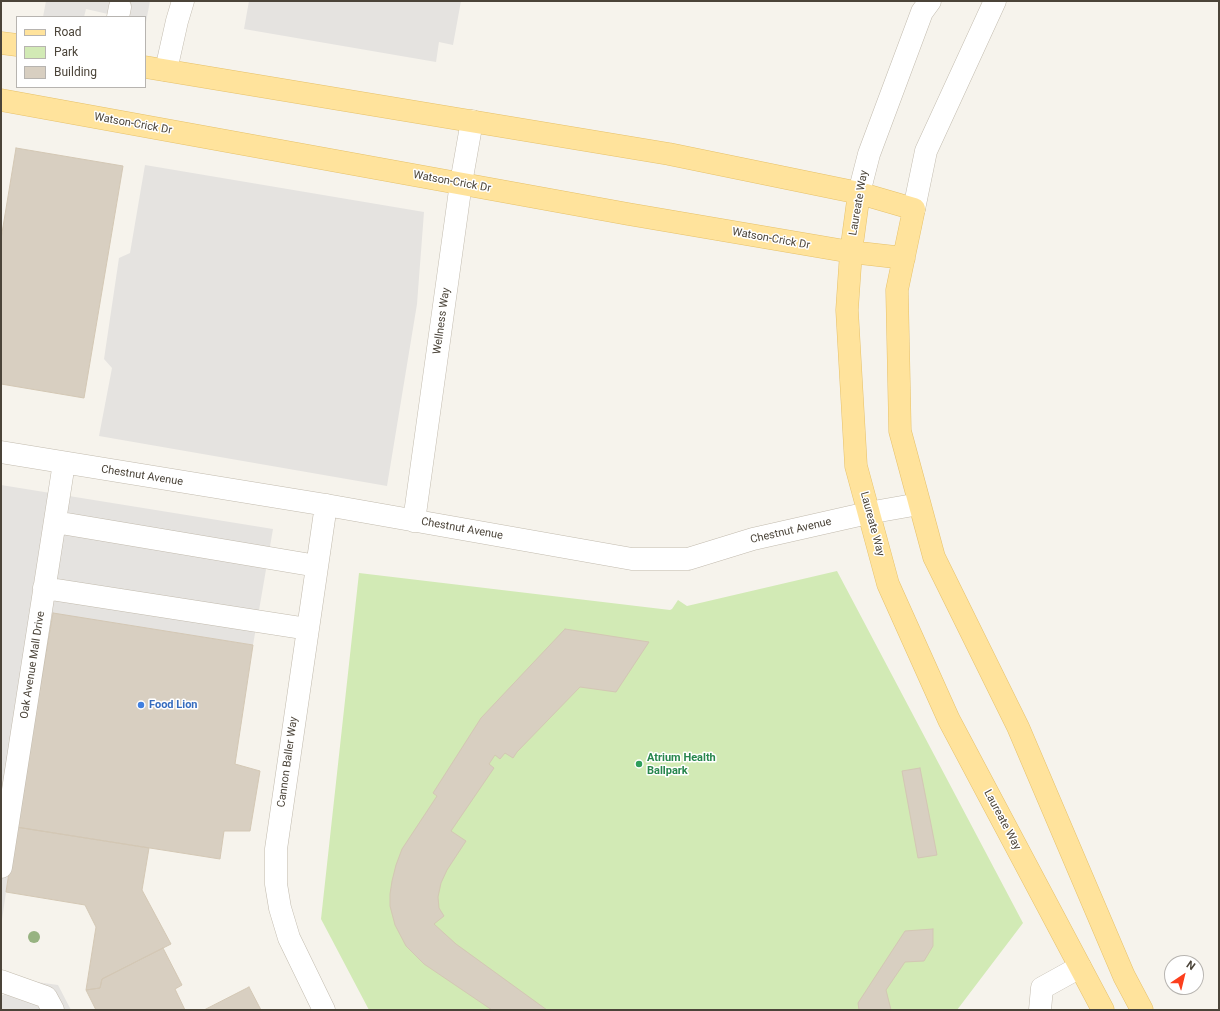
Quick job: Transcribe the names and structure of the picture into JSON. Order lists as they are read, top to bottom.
{
  "streets": {
    "main road": ["Watson-Crick Dr", "Laureate Way"],
    "street": [
      "Wellness Way",
      "Chestnut Avenue",
      "Oak Avenue Mall Drive",
      "Cannon Baller Way"
    ]
  },
  "crossings": [
    ["Watson-Crick Dr", "Laureate Way"],
    ["Watson-Crick Dr", "Wellness Way"],
    ["Laureate Way", "Chestnut Avenue"],
    ["Wellness Way", "Chestnut Avenue"],
    ["Chestnut Avenue", "Oak Avenue Mall Drive"],
    ["Chestnut Avenue", "Cannon Baller Way"]
  ],
  "places": ["Food Lion", "Atrium Health Ballpark"],
  "legend": ["Road", "Park", "Building"],
  "north": "top right"
}
